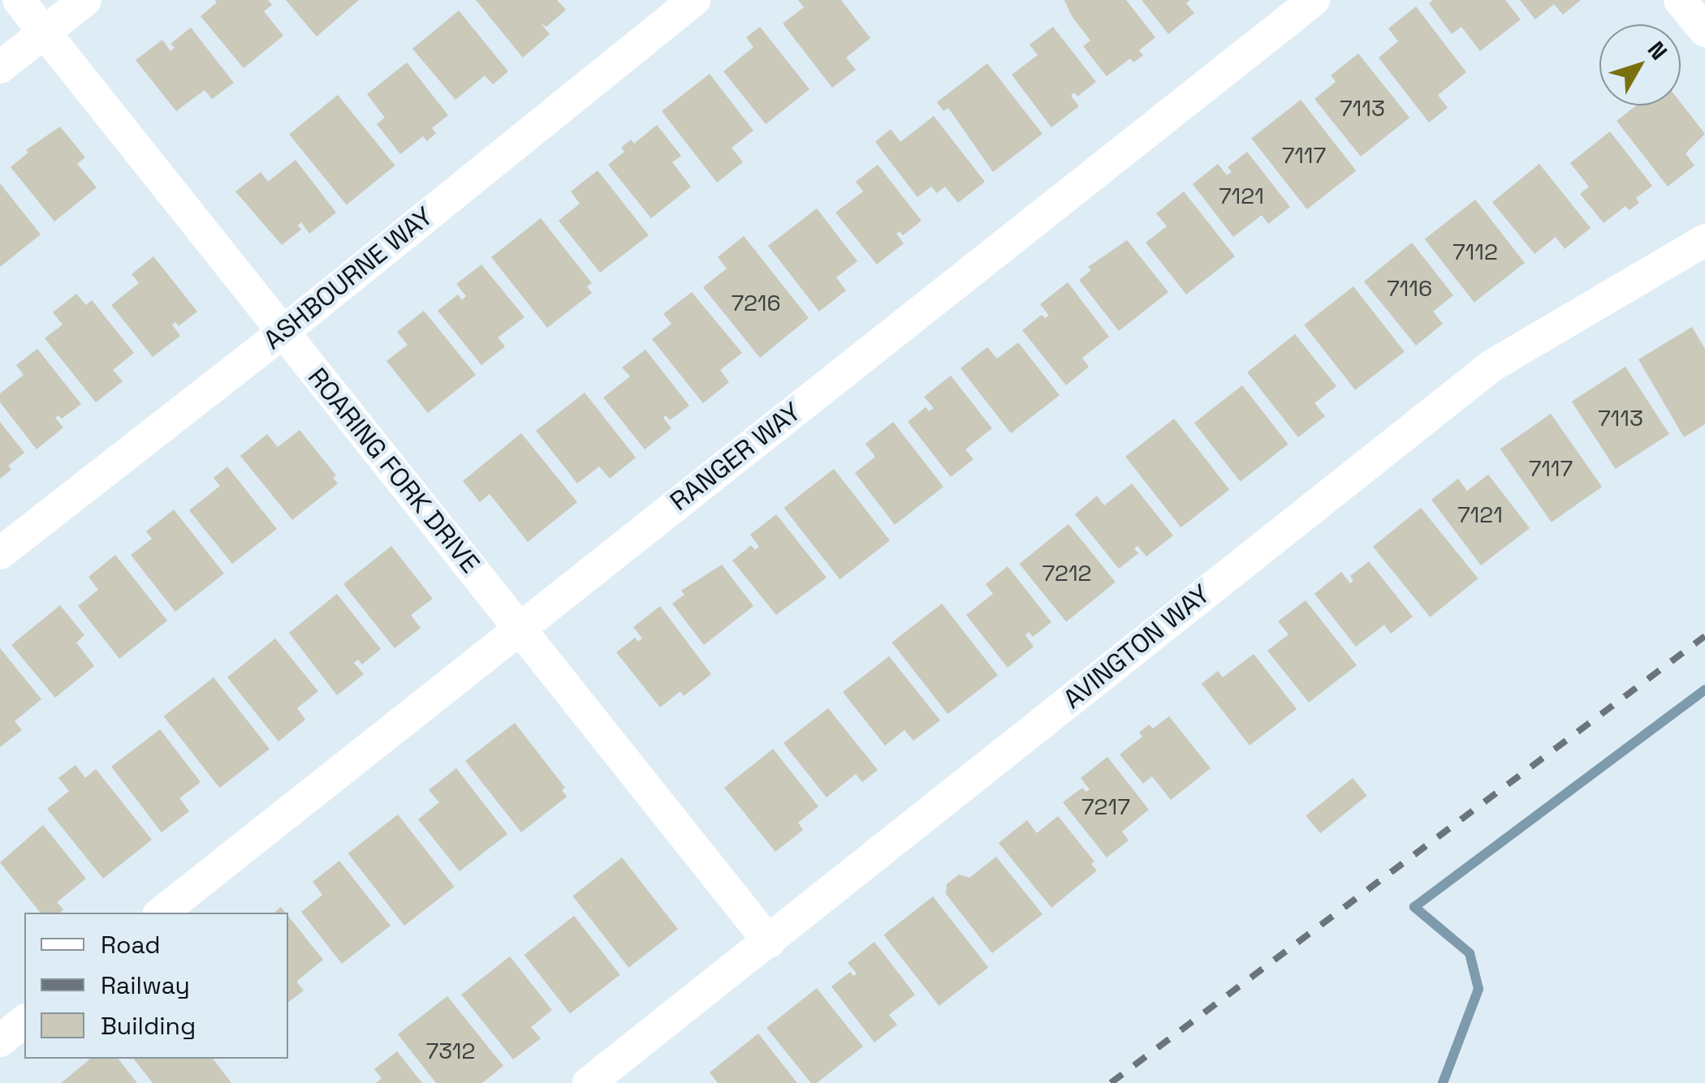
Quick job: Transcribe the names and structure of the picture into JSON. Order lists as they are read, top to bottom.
{
  "streets": {
    "street": [
      "ASHBOURNE WAY",
      "RANGER WAY",
      "ROARING FORK DRIVE",
      "AVINGTON WAY"
    ]
  },
  "crossings": [
    ["ASHBOURNE WAY", "ROARING FORK DRIVE"],
    ["RANGER WAY", "ROARING FORK DRIVE"],
    ["ROARING FORK DRIVE", "AVINGTON WAY"]
  ],
  "house_numbers": [
    "7113",
    "7117",
    "7121",
    "7112",
    "7116",
    "7216",
    "7113",
    "7117",
    "7121",
    "7212",
    "7217",
    "7312"
  ],
  "legend": ["Road", "Railway", "Building"],
  "north": "top right"
}
